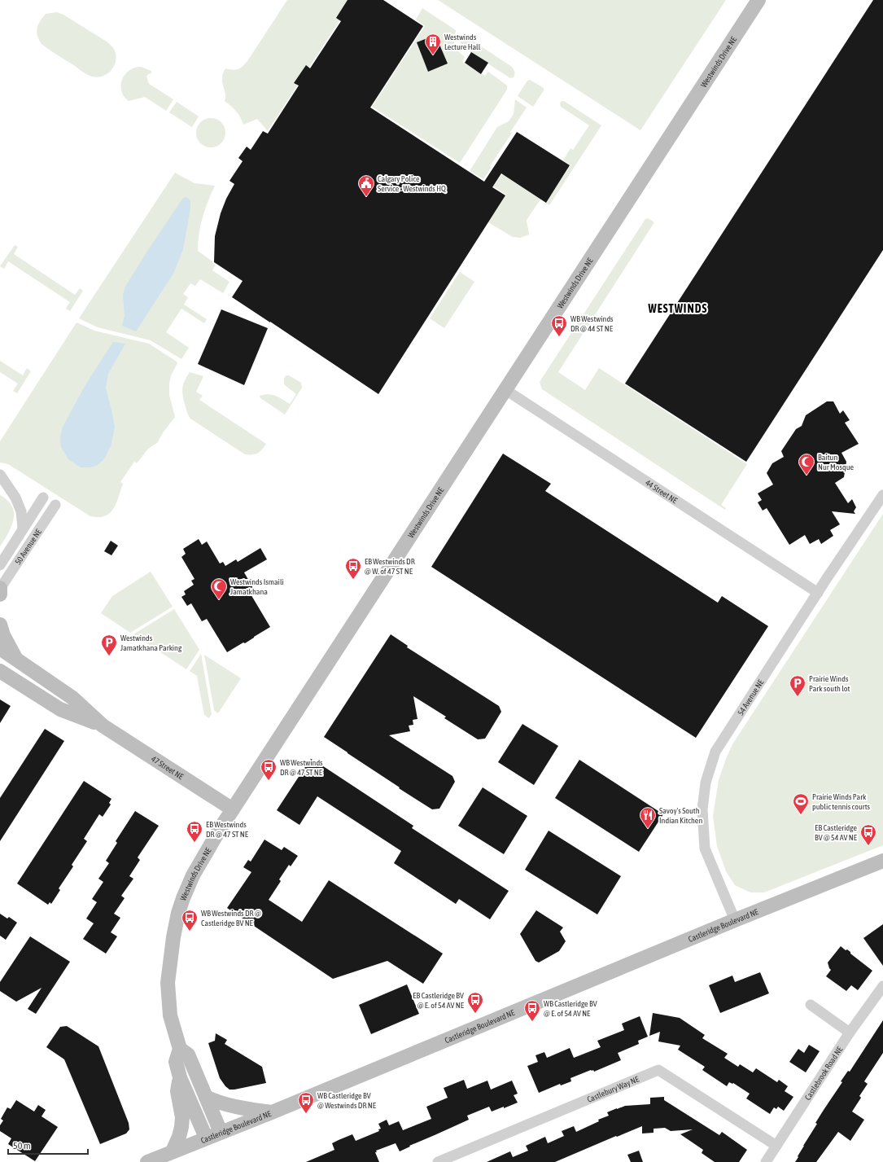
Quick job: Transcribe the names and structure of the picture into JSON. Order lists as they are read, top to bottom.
{
  "streets": {
    "street": [
      "Westwinds Drive NE",
      "44 Street NE",
      "50 Avenue NE",
      "54 Avenue NE",
      "47 Street NE",
      "Castleridge Boulevard NE",
      "Castlebrook Road NE",
      "Castlebury Way NE"
    ]
  },
  "crossings": [
    ["Westwinds Drive NE", "44 Street NE"],
    ["Westwinds Drive NE", "47 Street NE"],
    ["Westwinds Drive NE", "Castleridge Boulevard NE"],
    ["44 Street NE", "54 Avenue NE"],
    ["54 Avenue NE", "Castleridge Boulevard NE"],
    ["Castlebrook Road NE", "Castlebury Way NE"]
  ],
  "districts": ["WESTWINDS"],
  "places": {
    "building": ["Westwinds Lecture Hall"],
    "public building": ["Calgary Police Service - Westwinds HQ"],
    "bus stop": [
      "WB Westwinds DR @ 44 ST NE",
      "EB Westwinds DR @ W. of 47 ST NE",
      "WB Westwinds DR @ 47 ST NE",
      "EB Westwinds DR @ 47 ST NE",
      "EB Castleridge BV @ 54 AV NE",
      "WB Westwinds DR @ Castleridge BV NE",
      "EB Castleridge BV @ E. of 54 AV NE",
      "WB Castleridge BV @ E. of 54 AV NE",
      "WB Castleridge BV @ Westwinds DR NE"
    ],
    "mosque": ["Baitun Nur Mosque", "Westwinds Ismaili Jamatkhana"],
    "parking": ["Westwinds Jamatkhana Parking", "Prairie Winds Park south lot"],
    "sports": ["Prairie Winds Park public tennis courts"],
    "restaurant": ["Savoy's South Indian Kitchen"]
  },
  "scale_bar": "50 m"
}
